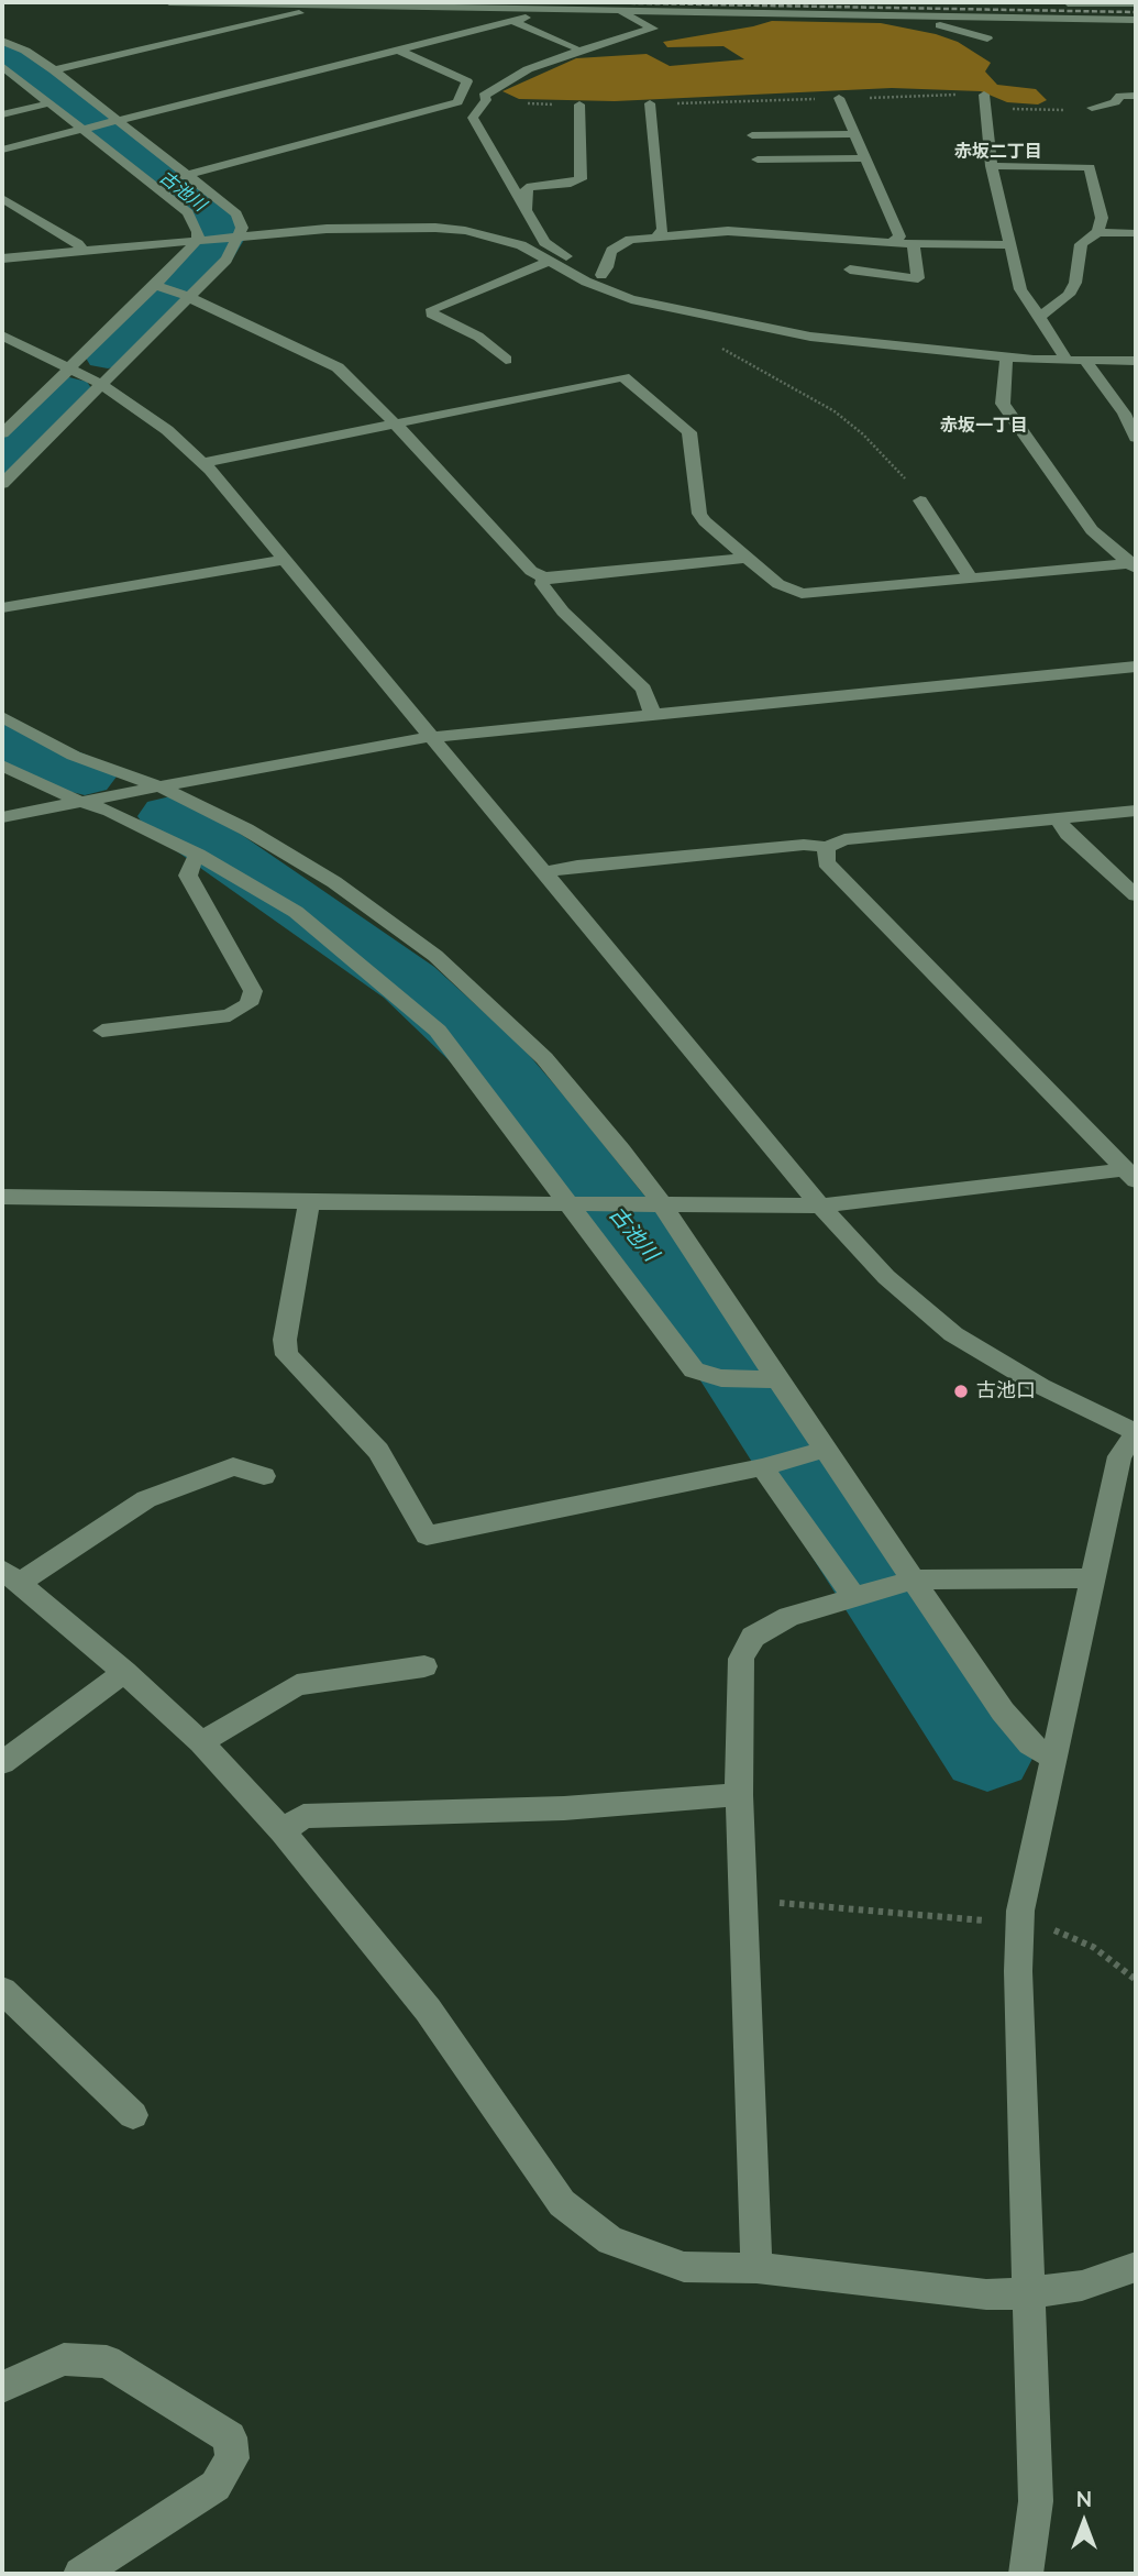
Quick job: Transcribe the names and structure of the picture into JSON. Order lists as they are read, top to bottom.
{
  "districts": ["赤坂二丁目", "赤坂一丁目"],
  "water": ["古池川"],
  "places": ["古池口"],
  "north": "top"
}
